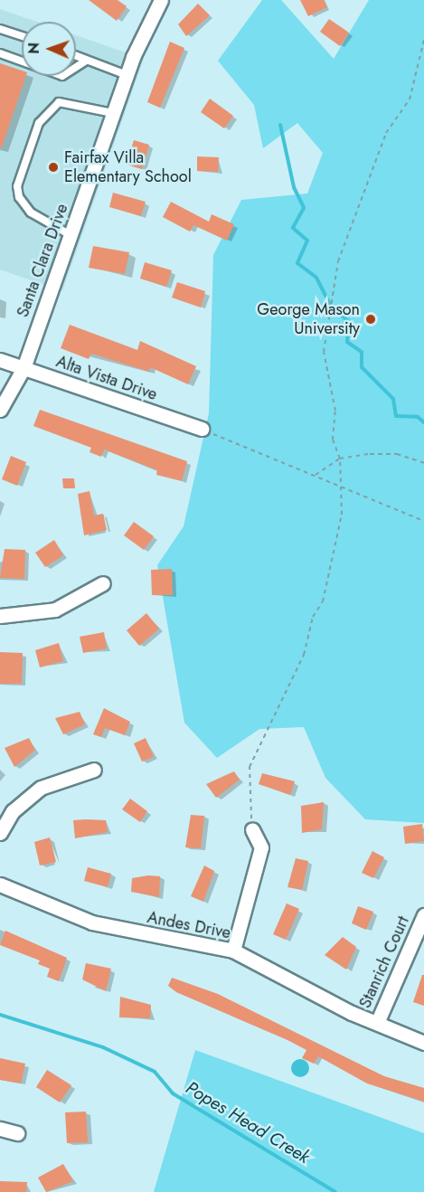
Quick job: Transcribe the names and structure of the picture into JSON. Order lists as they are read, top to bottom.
{
  "streets": {
    "street": [
      "Santa Clara Drive",
      "Alta Vista Drive",
      "Andes Drive",
      "Stanrich Court"
    ]
  },
  "crossings": [
    ["Santa Clara Drive", "Alta Vista Drive"],
    ["Andes Drive", "Stanrich Court"]
  ],
  "water": ["Popes Head Creek"],
  "places": ["Fairfax Villa Elementary School", "George Mason University"],
  "north": "left"
}
